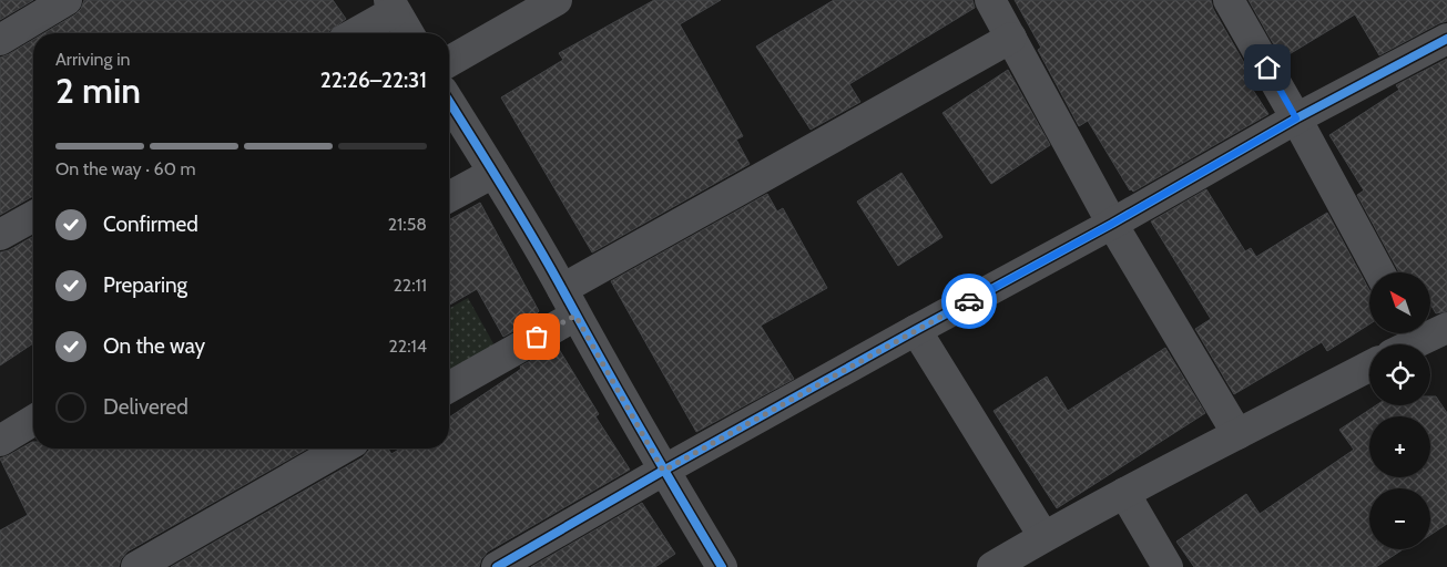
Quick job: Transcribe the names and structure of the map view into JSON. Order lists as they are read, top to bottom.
{
  "north": "top left",
  "page": {
    "heading": ["2 min", "Arriving in", "22:26–22:31"],
    "bar": "On the way · 60 m",
    "list": [
      ["Confirmed", "21:58"],
      ["Preparing", "22:11"],
      ["On the way", "22:14"],
      "Delivered"
    ],
    "map_buttons": ["+", "−"]
  }
}
